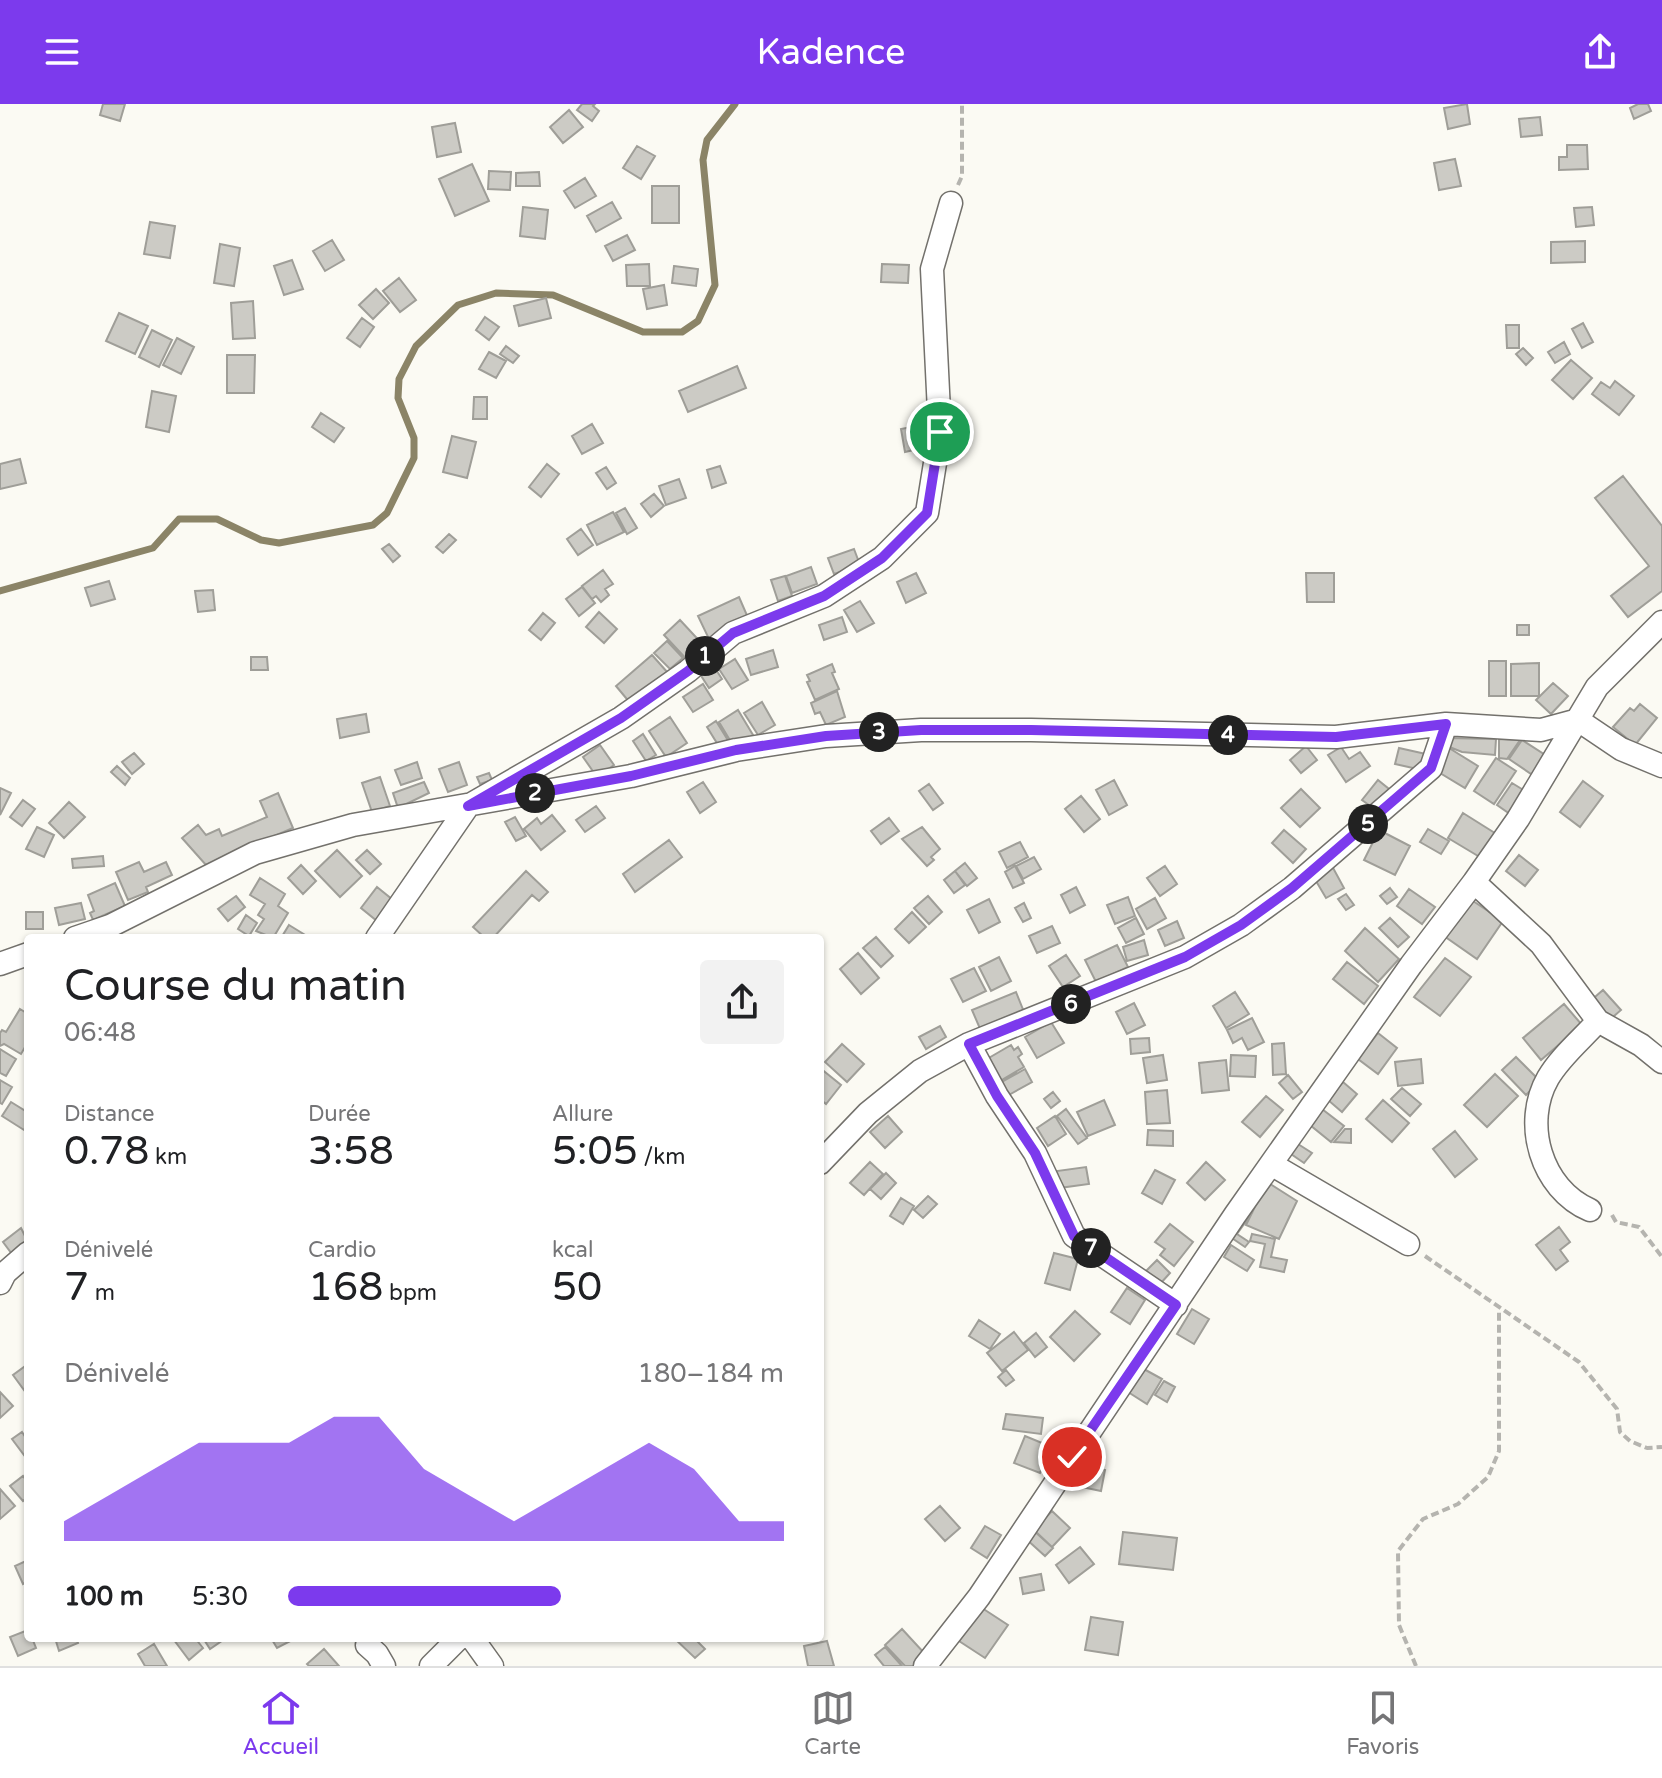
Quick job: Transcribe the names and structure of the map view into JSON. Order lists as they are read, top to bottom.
{
  "page": {
    "header": "Kadence",
    "pins": [
      "1",
      "3",
      "4",
      "2",
      "5",
      "6",
      "7"
    ],
    "heading": ["Course du matin", "06:48"],
    "stats": [
      ["Distance", "0.78 km"],
      ["Durée", "3:58"],
      ["Allure", "5:05 /km"],
      ["Dénivelé", "7 m"],
      ["Cardio", "168 bpm"],
      ["kcal", "50"]
    ],
    "chart": ["Dénivelé", "180–184 m"],
    "list": [
      {
        "name": "100 m",
        "note": "5:30"
      }
    ],
    "tabs": ["Accueil", "Carte", "Favoris"]
  }
}
